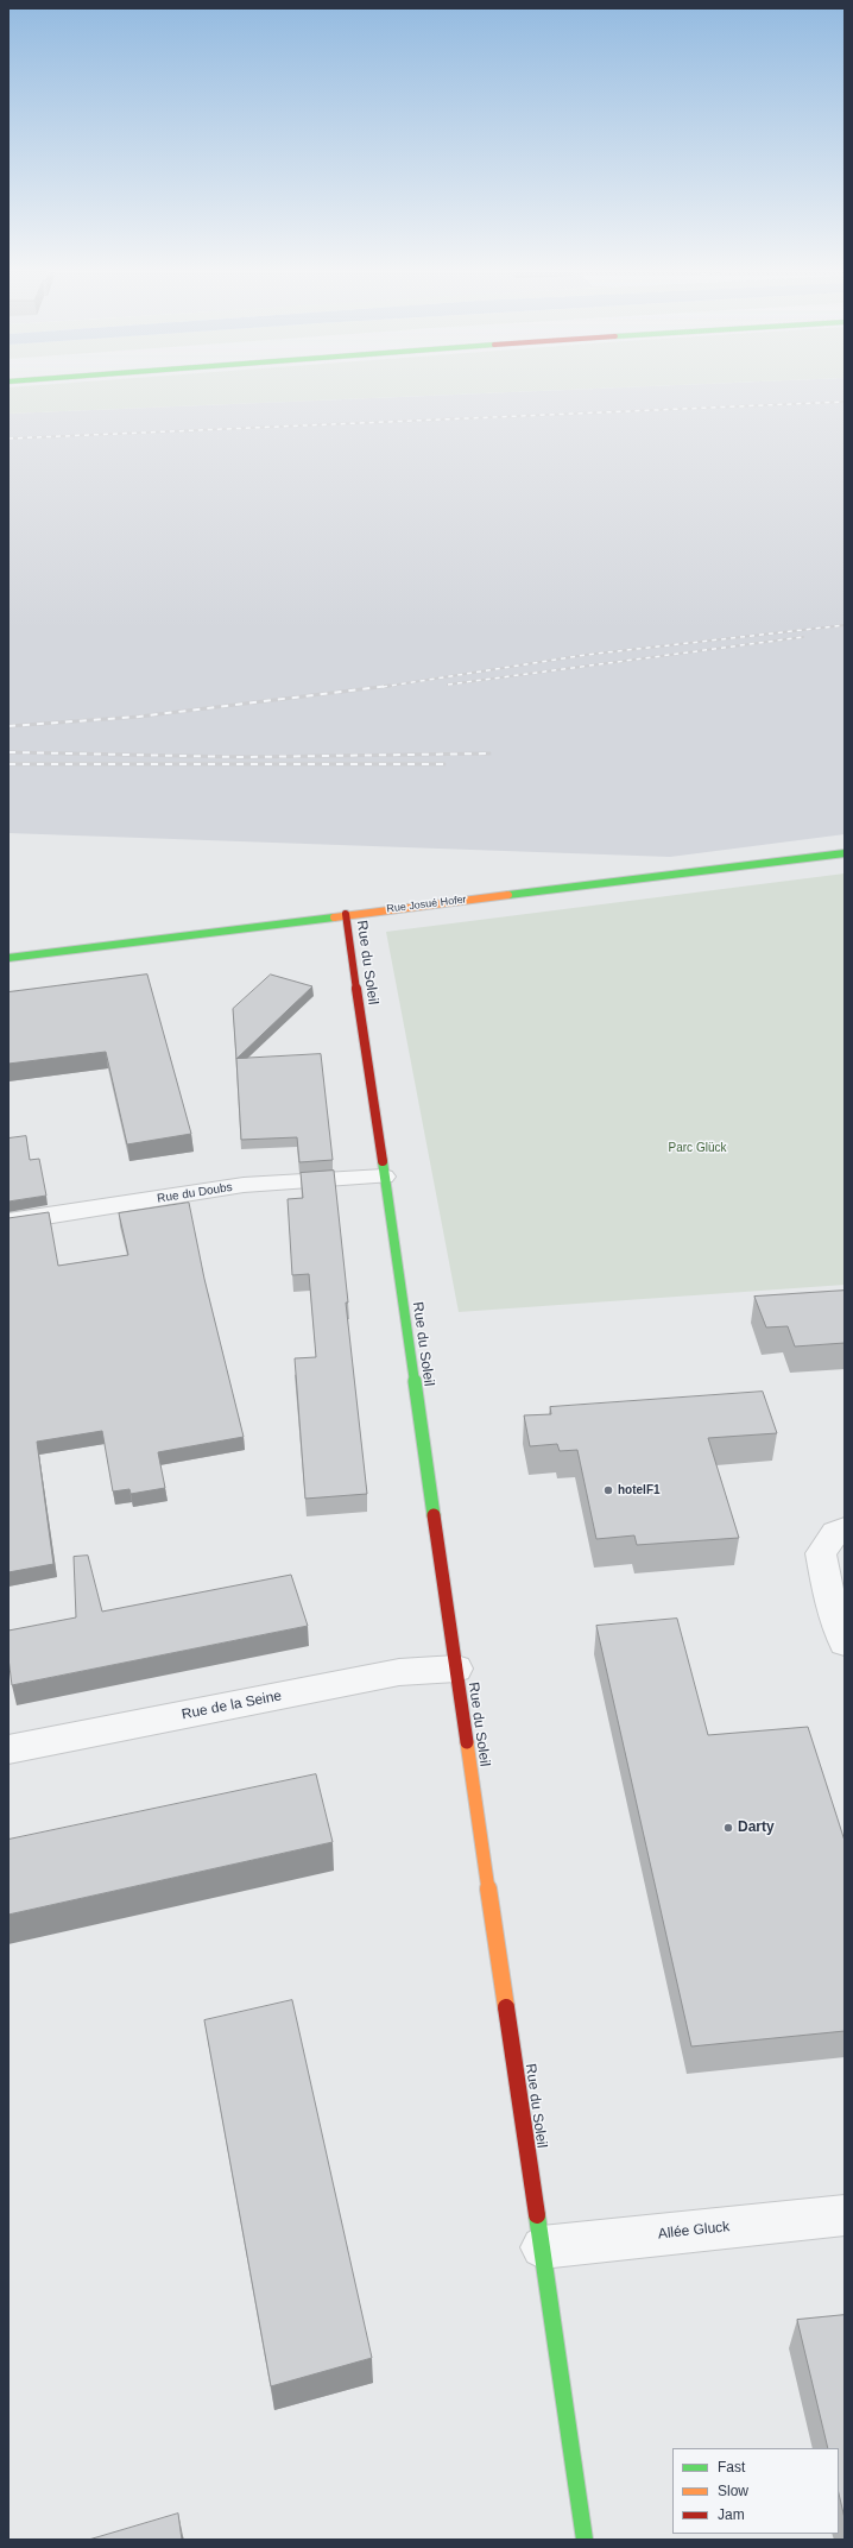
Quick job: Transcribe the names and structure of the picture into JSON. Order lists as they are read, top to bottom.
{
  "streets": {
    "main road": ["Rue Josué Hofer", "Rue du Soleil"],
    "street": ["Rue du Doubs", "Rue de la Seine", "Allée Gluck"]
  },
  "crossings": [
    ["Rue Josué Hofer", "Rue du Soleil"],
    ["Rue du Soleil", "Rue du Doubs"],
    ["Rue du Soleil", "Rue de la Seine"],
    ["Rue du Soleil", "Allée Gluck"]
  ],
  "parks": ["Parc Glück"],
  "places": ["hotelF1", "Darty"],
  "legend": ["Fast", "Slow", "Jam"]
}
